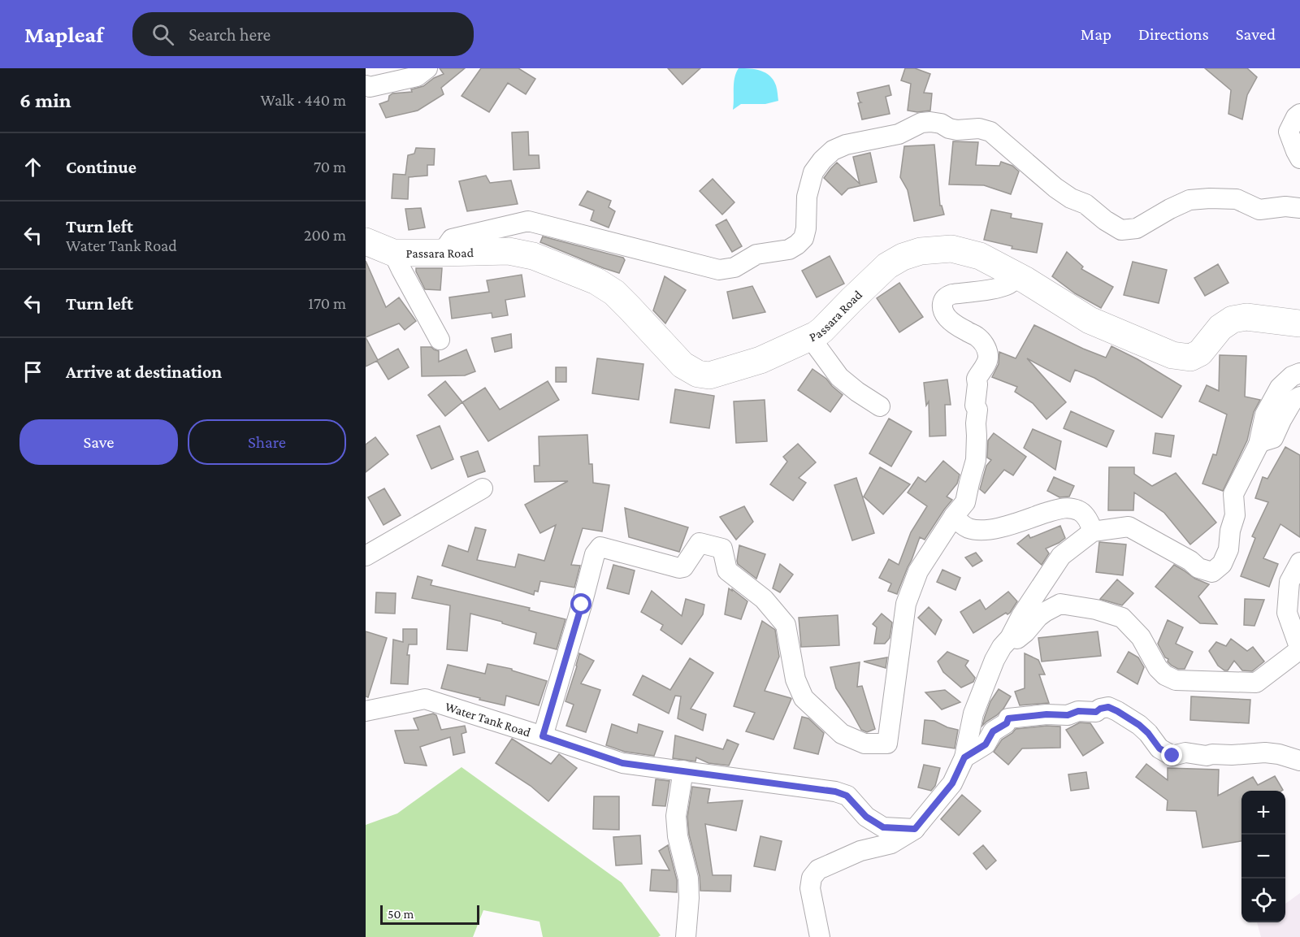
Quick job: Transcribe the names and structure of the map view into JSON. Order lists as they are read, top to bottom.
{
  "streets": {
    "highway": ["Passara Road"],
    "street": ["Water Tank Road"]
  },
  "scale_bar": "50 m",
  "page": {
    "header": "Mapleaf",
    "search": "Search here",
    "nav": ["Map", "Directions", "Saved"],
    "heading": ["6 min", "Walk · 440 m"],
    "list": [
      ["Continue", "70 m"],
      ["Turn left", "Water Tank Road", "200 m"],
      ["Turn left", "170 m"],
      "Arrive at destination"
    ],
    "buttons": ["Save", "Share"],
    "map_buttons": ["+", "−"],
    "scale": "50 m"
  }
}
